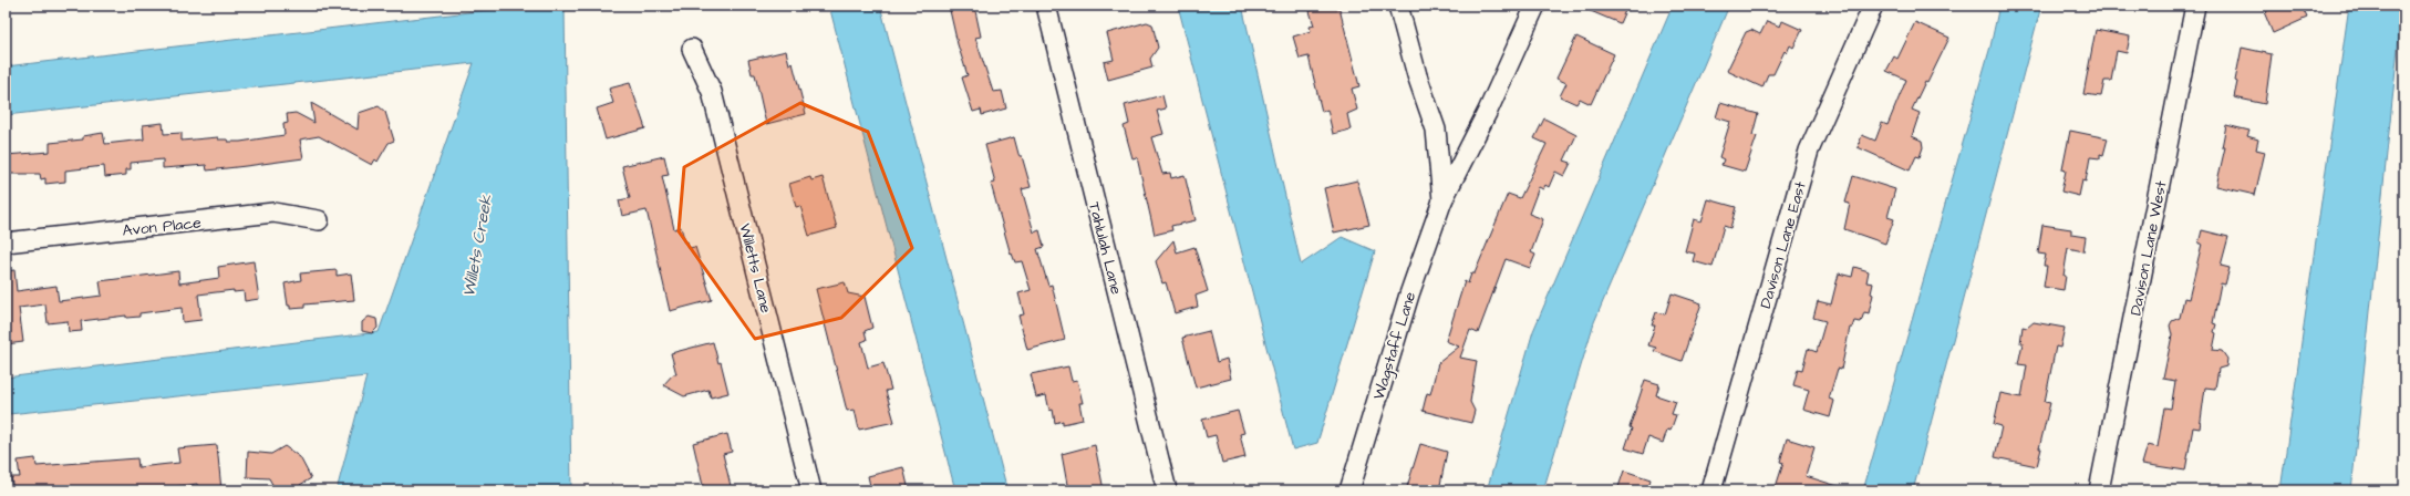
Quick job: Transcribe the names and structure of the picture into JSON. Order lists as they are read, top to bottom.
{
  "streets": {
    "street": [
      "Avon Place",
      "Davison Lane East",
      "Tahlulah Lane",
      "Davison Lane West",
      "Willetts Lane",
      "Wagstaff Lane"
    ]
  },
  "water": ["Willets Creek"]
}
